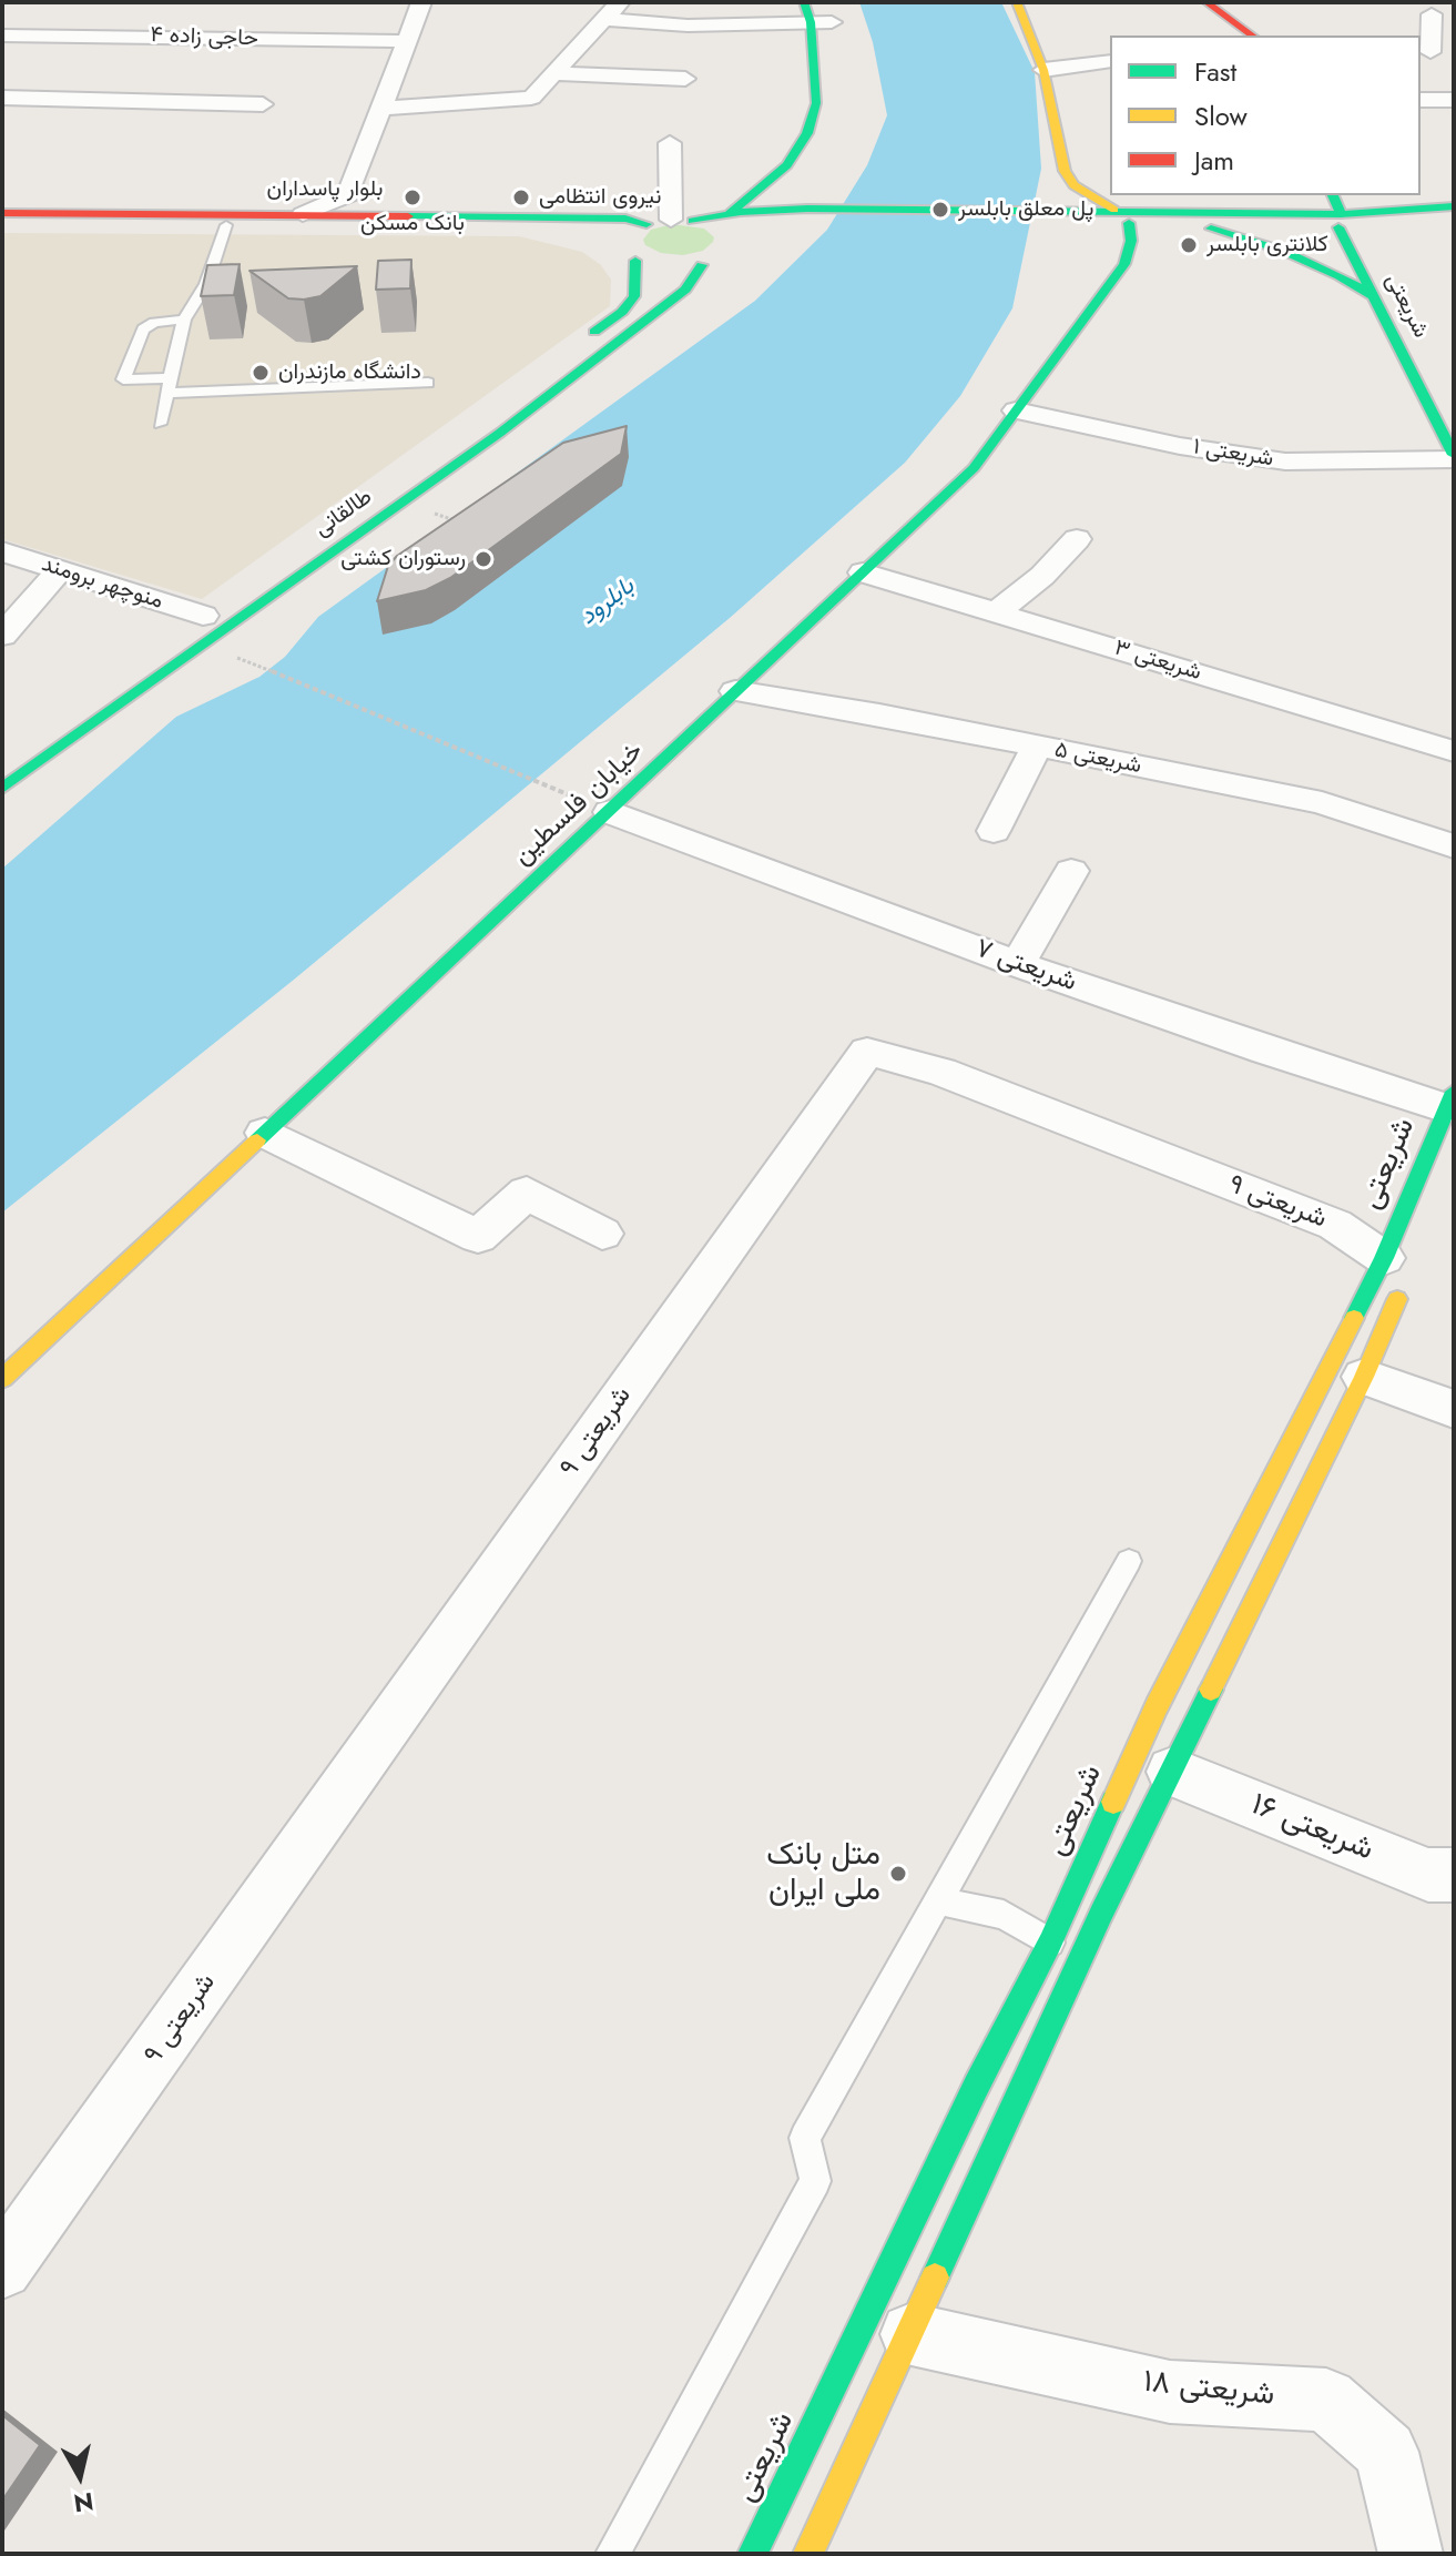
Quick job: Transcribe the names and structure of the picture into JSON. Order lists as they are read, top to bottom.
{
  "streets": {
    "main road": [
      "بلوار پاسداران",
      "شریعتی",
      "طالقانی",
      "خیابان فلسطین"
    ],
    "street": [
      "حاجی زاده ۴",
      "شریعتی ۱",
      "منوچهر برومند",
      "شریعتی ۳",
      "شریعتی ۵",
      "شریعتی ۷",
      "شریعتی ۹",
      "شریعتی ۱۶",
      "شریعتی ۱۸"
    ]
  },
  "crossings": [
    ["بلوار پاسداران", "طالقانی"],
    ["شریعتی", "شریعتی ۱"],
    ["شریعتی", "شریعتی ۷"],
    ["شریعتی", "شریعتی ۹"],
    ["شریعتی", "شریعتی ۱۶"],
    ["شریعتی", "شریعتی ۱۸"],
    ["شریعتی ۱", "خیابان فلسطین"],
    ["شریعتی ۳", "خیابان فلسطین"],
    ["شریعتی ۵", "خیابان فلسطین"],
    ["خیابان فلسطین", "شریعتی ۷"]
  ],
  "water": ["بابلرود"],
  "places": [
    "بانک مسکن",
    "نیروی انتظامی",
    "پل معلق بابلسر",
    "کلانتری بابلسر",
    "دانشگاه مازندران",
    "رستوران کشتی",
    "متل بانک ملی ایران"
  ],
  "legend": ["Fast", "Slow", "Jam"],
  "north": "bottom"
}
